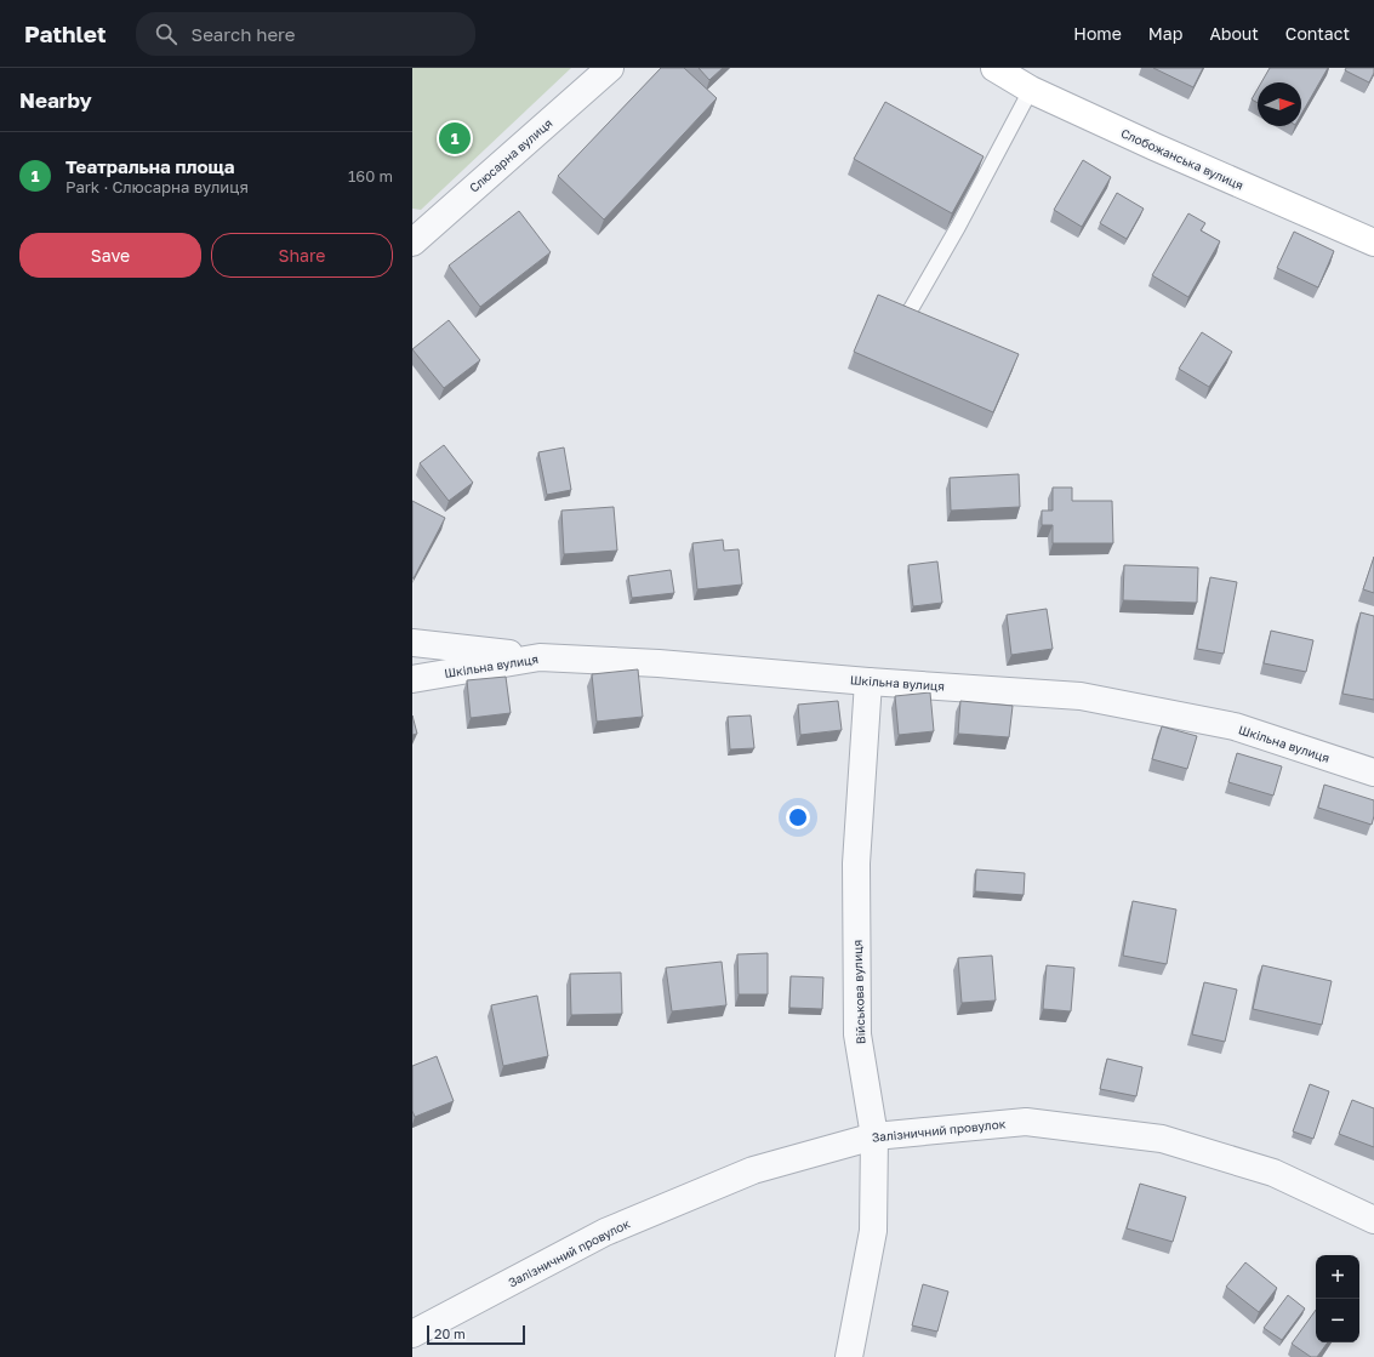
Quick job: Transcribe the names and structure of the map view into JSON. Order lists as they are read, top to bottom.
{
  "streets": {
    "street": [
      "Слюсарна вулиця",
      "Слобожанська вулиця",
      "Шкільна вулиця",
      "Військова вулиця",
      "Залізничний провулок"
    ]
  },
  "crossings": [
    ["Шкільна вулиця", "Військова вулиця"],
    ["Військова вулиця", "Залізничний провулок"]
  ],
  "scale_bar": "20 m",
  "north": "right",
  "page": {
    "header": "Pathlet",
    "search": "Search here",
    "nav": [
      "Home",
      "Map",
      "About",
      "Contact"
    ],
    "heading": "Nearby",
    "pins": "1",
    "list": [
      {
        "mark": "1",
        "name": "Театральна площа",
        "note": "Park · Слюсарна вулиця",
        "value": "160 m"
      }
    ],
    "buttons": ["Save", "Share"],
    "map_buttons": ["+", "−"],
    "scale": "20 m"
  }
}
